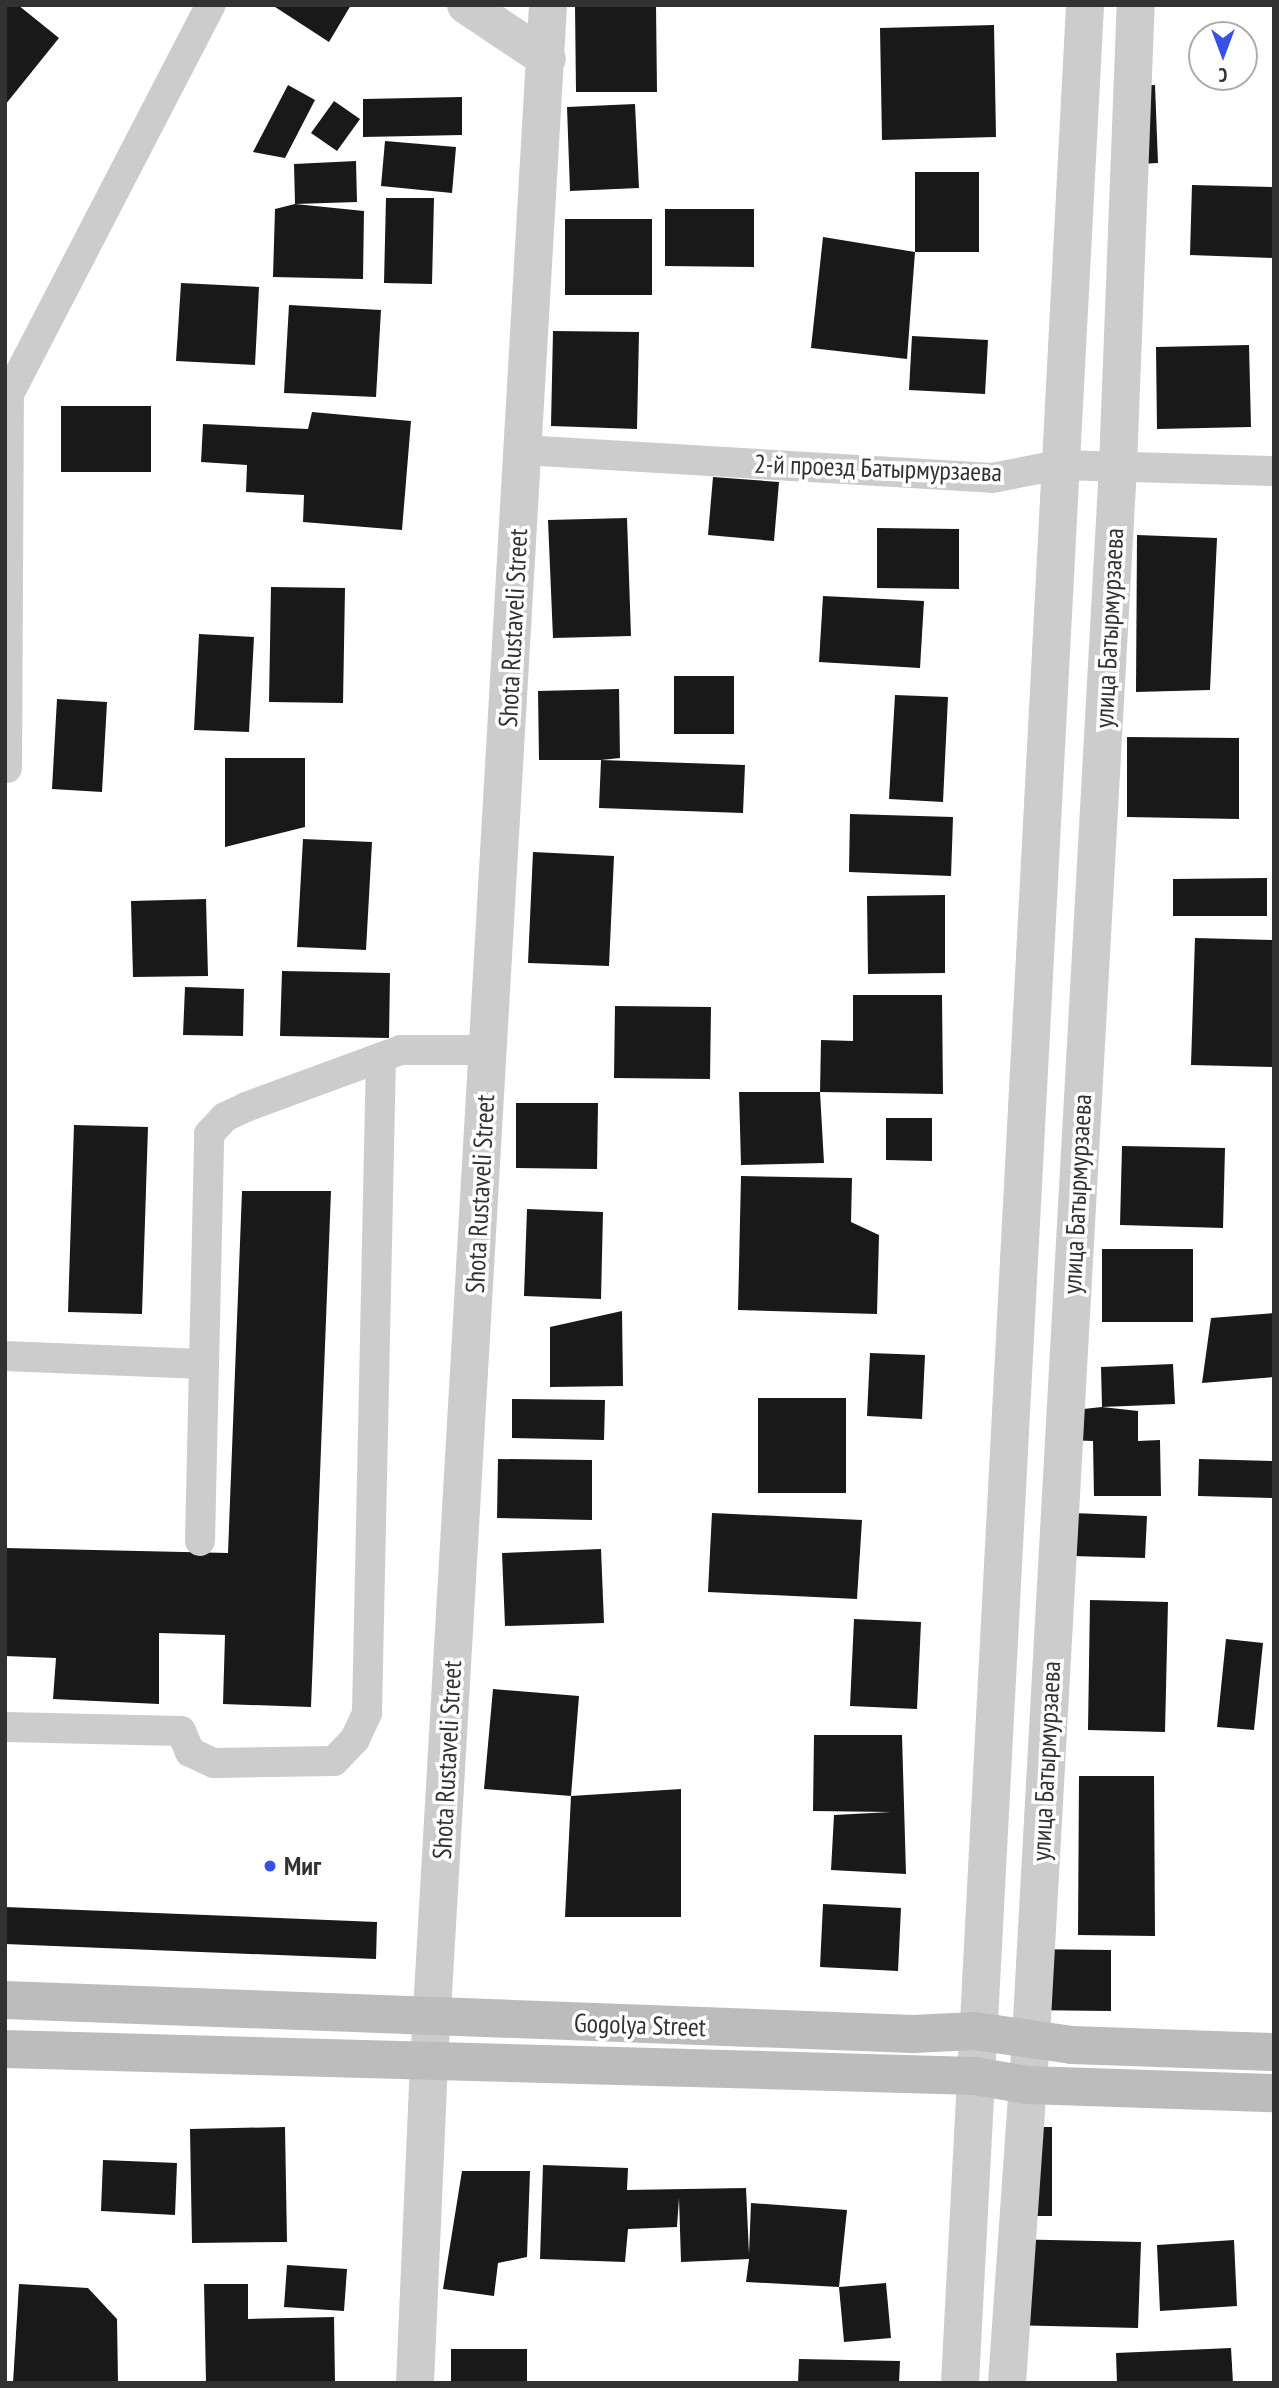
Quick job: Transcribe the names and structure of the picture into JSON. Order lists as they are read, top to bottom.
{
  "streets": {
    "street": ["Shota Rustaveli Street", "улица Батырмурзаева", "Gogolya Street"],
    "lane": ["2-й проезд Батырмурзаева"]
  },
  "crossings": [
    ["2-й проезд Батырмурзаева", "Shota Rustaveli Street"],
    ["2-й проезд Батырмурзаева", "улица Батырмурзаева"],
    ["Shota Rustaveli Street", "Gogolya Street"],
    ["улица Батырмурзаева", "Gogolya Street"]
  ],
  "places": ["Миг"],
  "north": "bottom"
}
